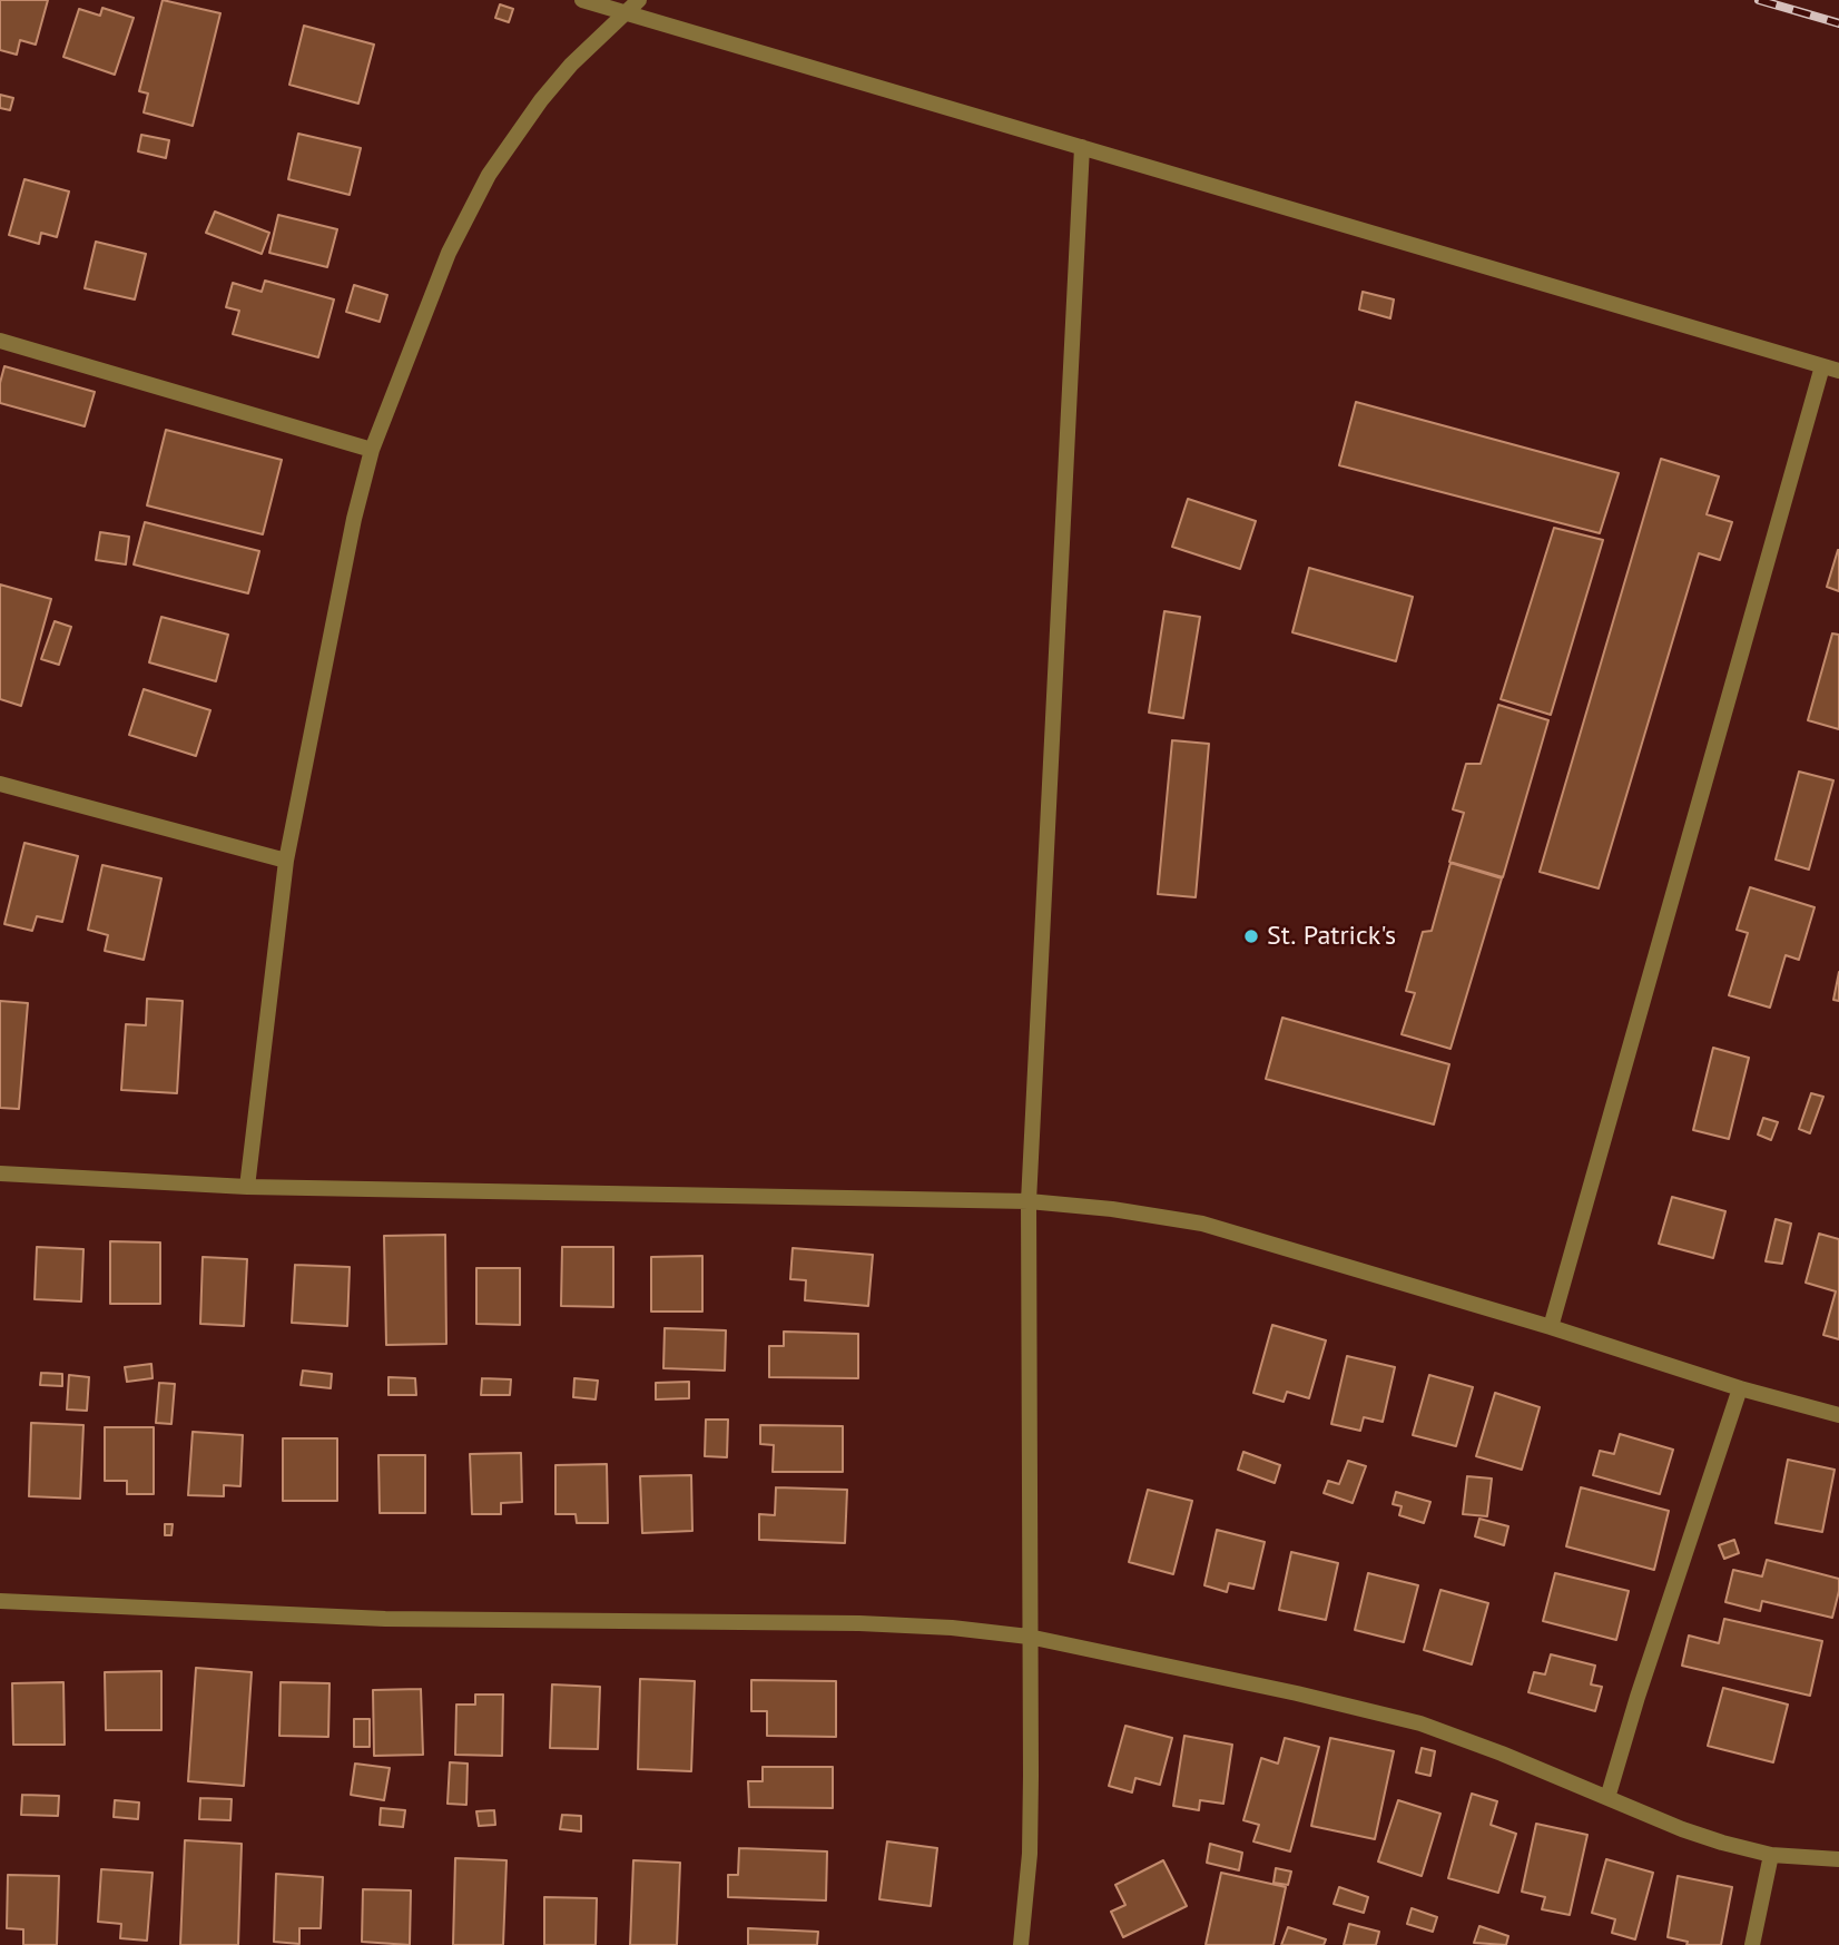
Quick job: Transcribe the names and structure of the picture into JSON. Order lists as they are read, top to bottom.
{
  "places": ["St. Patrick's"]
}
